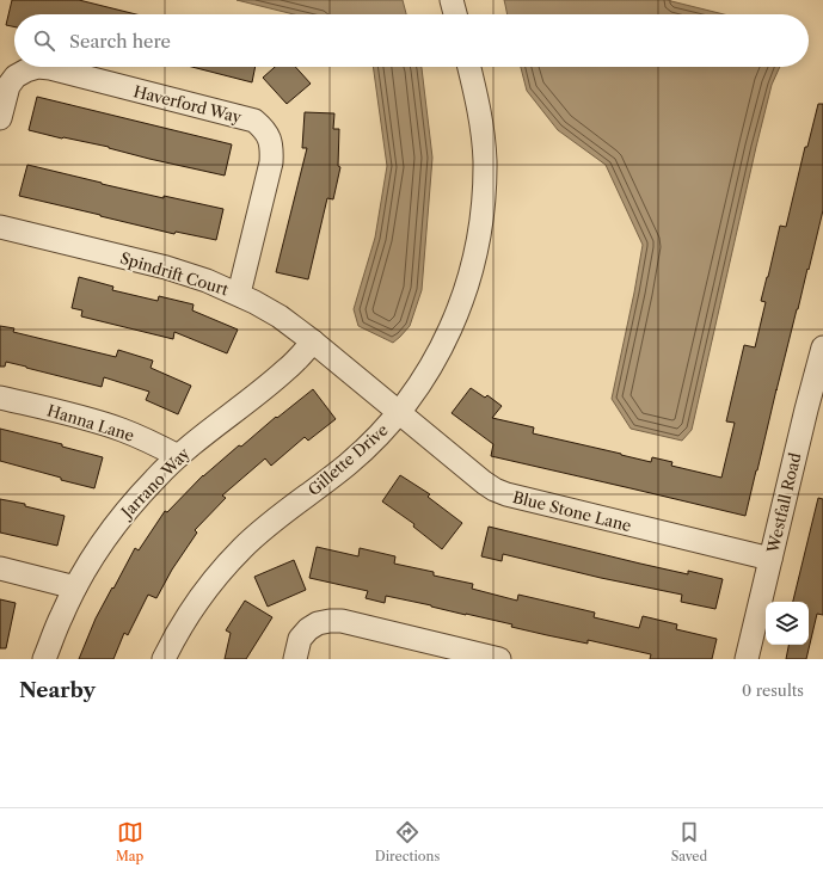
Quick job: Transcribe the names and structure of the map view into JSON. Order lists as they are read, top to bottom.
{
  "streets": {
    "street": [
      "Haverford Way",
      "Spindrift Court",
      "Hanna Lane",
      "Gillette Drive",
      "Jarrano Way",
      "Westfall Road",
      "Blue Stone Lane"
    ]
  },
  "crossings": [
    ["Haverford Way", "Spindrift Court"],
    ["Spindrift Court", "Gillette Drive"],
    ["Spindrift Court", "Jarrano Way"],
    ["Spindrift Court", "Blue Stone Lane"],
    ["Hanna Lane", "Jarrano Way"],
    ["Gillette Drive", "Blue Stone Lane"],
    ["Westfall Road", "Blue Stone Lane"]
  ],
  "page": {
    "search": "Search here",
    "heading": ["Nearby", "0 results"],
    "nav": ["Map", "Directions", "Saved"]
  }
}
